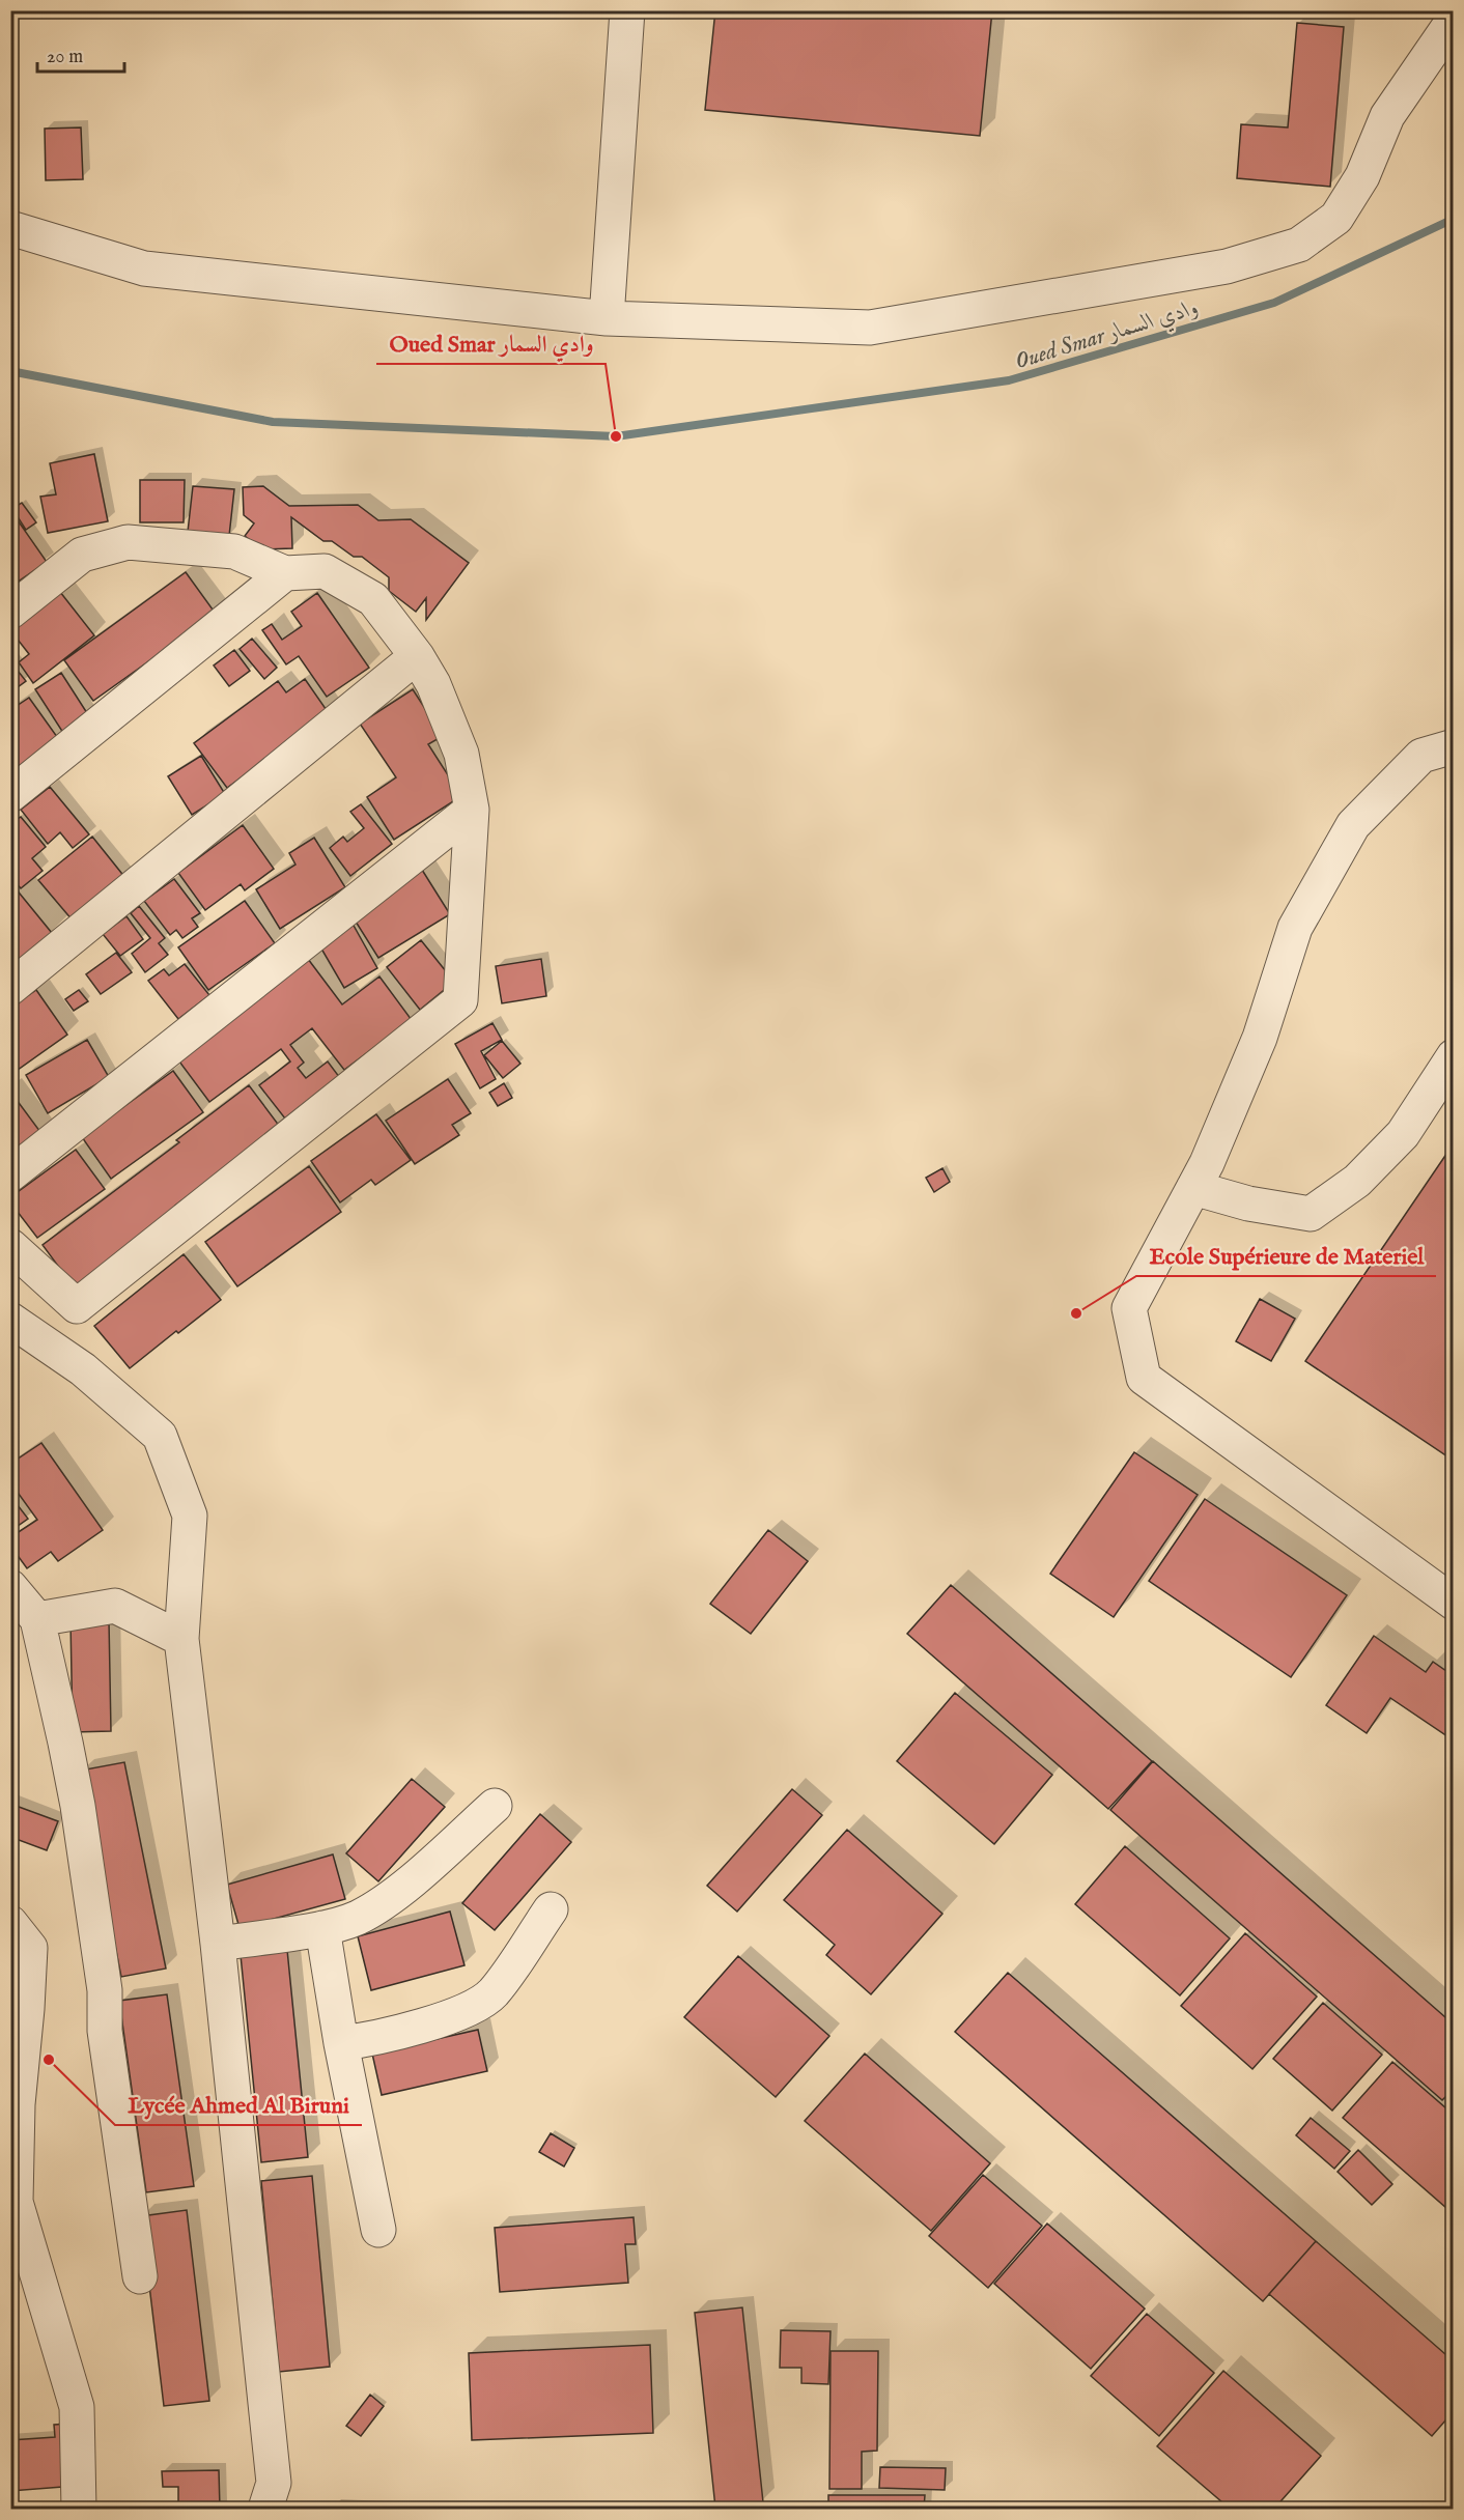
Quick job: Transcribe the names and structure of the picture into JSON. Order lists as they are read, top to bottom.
{
  "water": ["Oued Smar وادي السمار"],
  "places": ["Oued Smar وادي السمار", "Ecole Supérieure de Materiel", "Lycée Ahmed Al Biruni"],
  "scale_bar": "20 m"
}
